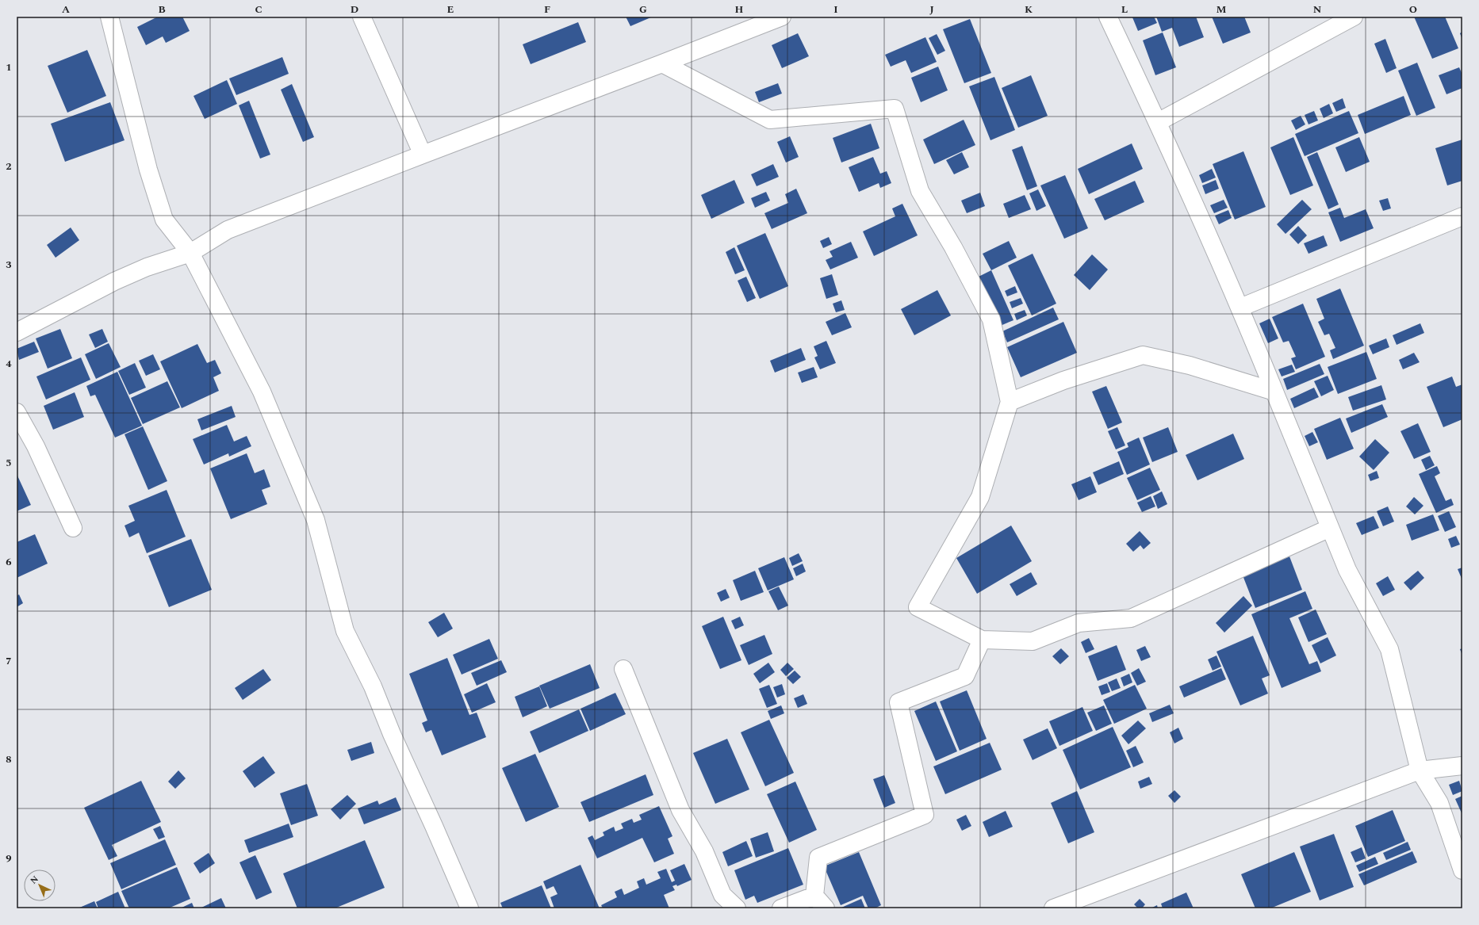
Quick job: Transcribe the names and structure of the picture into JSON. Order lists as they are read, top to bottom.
{
  "north": "top left",
  "grid": {
    "columns": [
      "A",
      "B",
      "C",
      "D",
      "E",
      "F",
      "G",
      "H",
      "I",
      "J",
      "K",
      "L",
      "M",
      "N",
      "O"
    ],
    "rows": [
      "1",
      "2",
      "3",
      "4",
      "5",
      "6",
      "7",
      "8",
      "9"
    ]
  }
}
